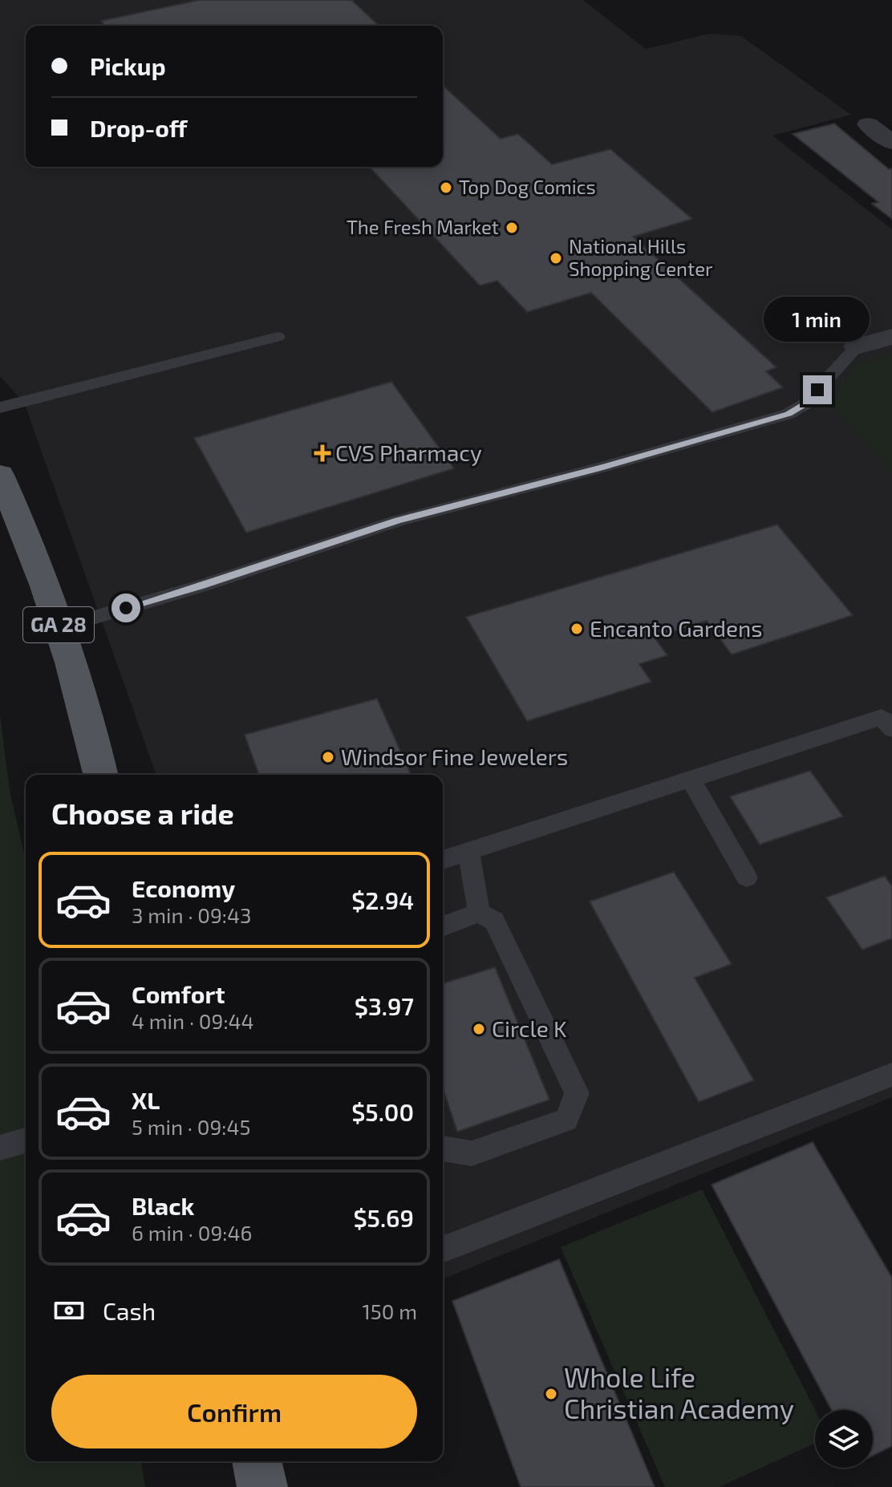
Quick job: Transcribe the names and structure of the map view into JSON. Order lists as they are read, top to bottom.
{
  "streets": {
    "main road": ["GA 28"]
  },
  "places": {
    "other": [
      "Top Dog Comics",
      "The Fresh Market",
      "National Hills Shopping Center",
      "Encanto Gardens",
      "Windsor Fine Jewelers",
      "Circle K",
      "Whole Life Christian Academy"
    ],
    "health": ["CVS Pharmacy"]
  },
  "page": {
    "banner": ["Pickup", "Drop-off"],
    "bubble": "1 min",
    "heading": "Choose a ride",
    "list": [
      {
        "name": "Economy",
        "note": "3 min · 09:43",
        "value": "$2.94"
      },
      {
        "name": "Comfort",
        "note": "4 min · 09:44",
        "value": "$3.97"
      },
      {
        "name": "XL",
        "note": "5 min · 09:45",
        "value": "$5.00"
      },
      {
        "name": "Black",
        "note": "6 min · 09:46",
        "value": "$5.69"
      }
    ],
    "pay": ["Cash", "150 m"],
    "buttons": "Confirm"
  }
}
